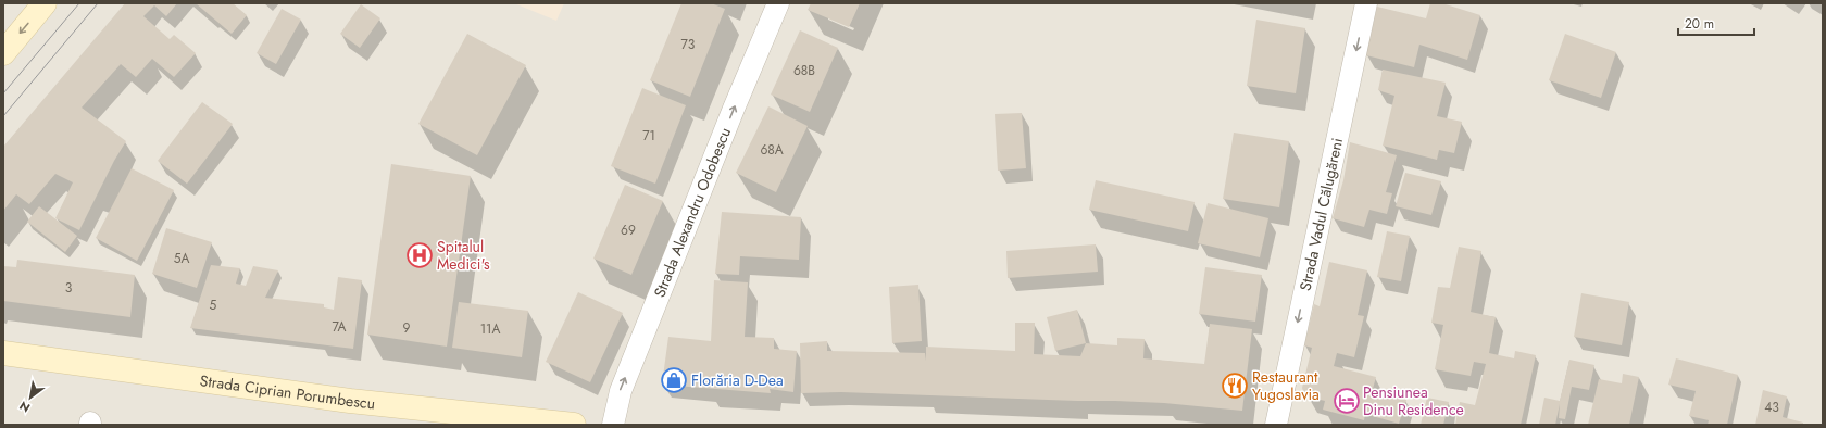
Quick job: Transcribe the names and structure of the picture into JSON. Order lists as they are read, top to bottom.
{
  "streets": {
    "street": ["Strada Alexandru Odobescu", "Strada Vadul Călugăreni", "Strada Ciprian Porumbescu"]
  },
  "one_way": ["Strada Alexandru Odobescu", "Strada Vadul Călugăreni"],
  "places": {
    "hospital": ["Spitalul Medici's"],
    "shop": ["Florăria D-Dea"],
    "restaurant": ["Restaurant Yugoslavia"],
    "hotel": ["Pensiunea Dinu Residence"]
  },
  "house_numbers": [
    "73",
    "68B",
    "71",
    "68A",
    "69",
    "5A",
    "3",
    "5",
    "7A",
    "9",
    "11A",
    "43"
  ],
  "scale_bar": "20 m",
  "north": "bottom left"
}
